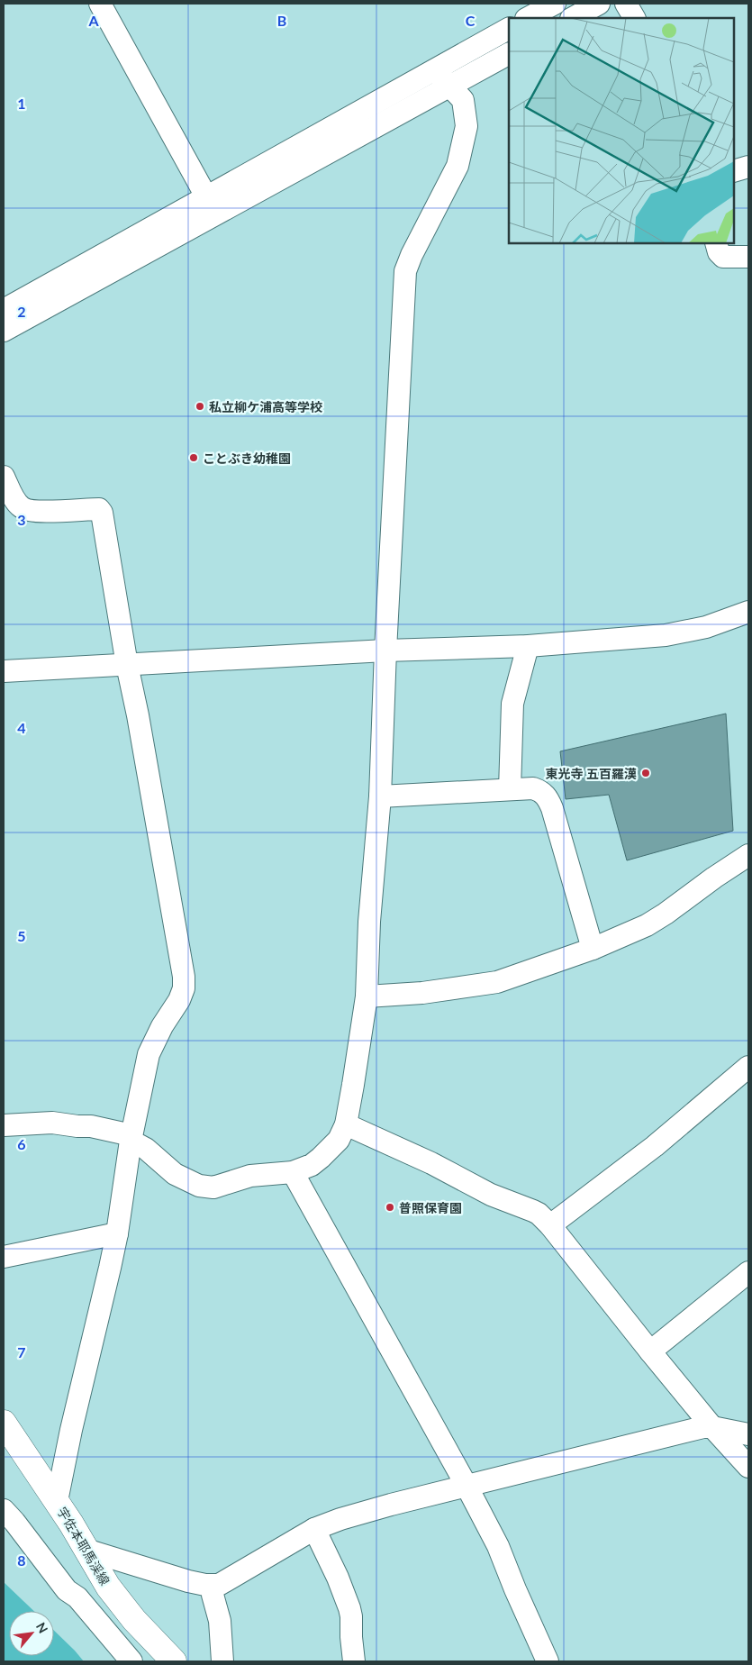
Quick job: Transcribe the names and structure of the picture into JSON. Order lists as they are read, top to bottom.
{
  "streets": {
    "main road": ["宇佐本耶馬渓線"]
  },
  "places": [
    "私立柳ケ浦高等学校",
    "ことぶき幼稚園",
    "東光寺 五百羅漢",
    "普照保育園"
  ],
  "north": "top right",
  "grid": {
    "columns": ["A", "B", "C"],
    "rows": [
      "1",
      "2",
      "3",
      "4",
      "5",
      "6",
      "7",
      "8"
    ]
  }
}
